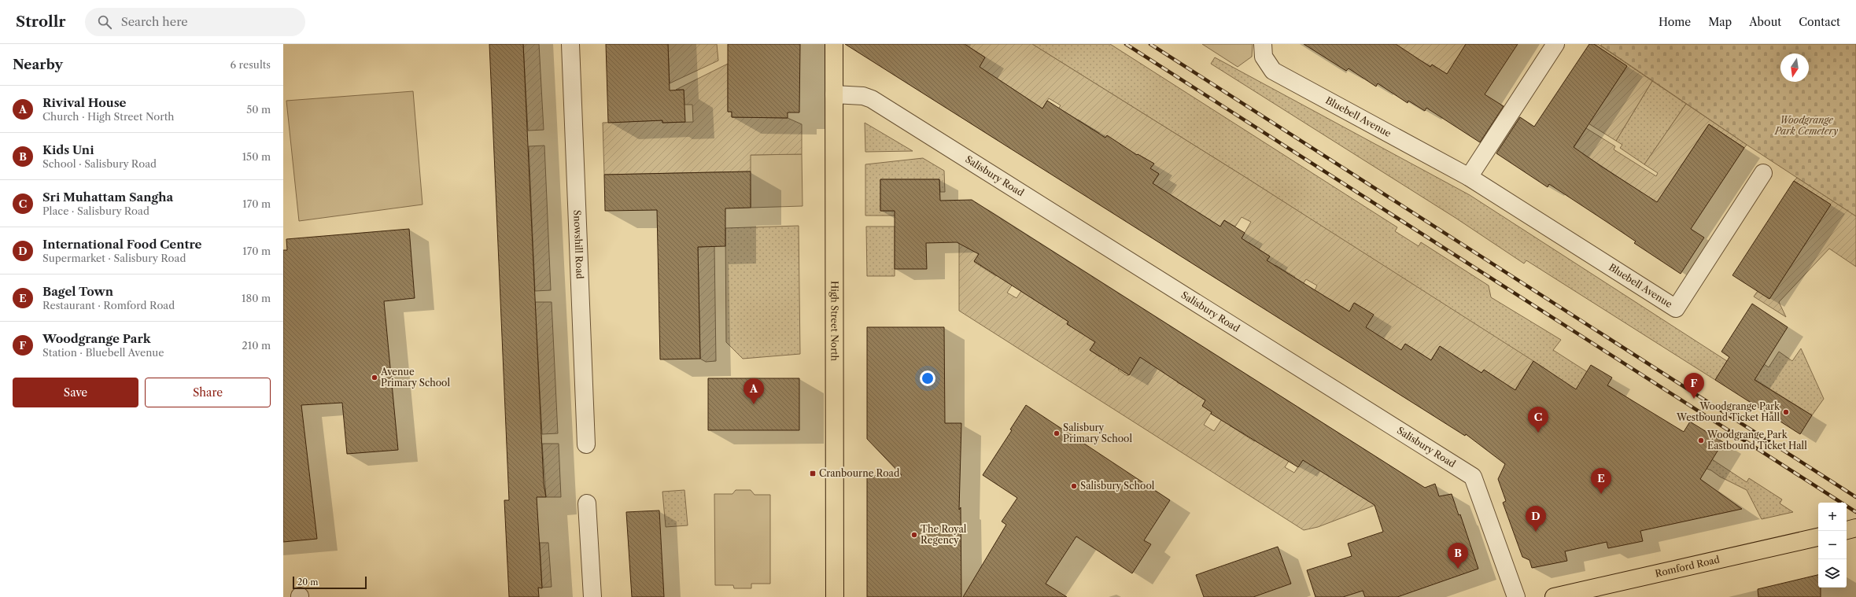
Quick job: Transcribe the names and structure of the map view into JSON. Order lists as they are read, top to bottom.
{
  "streets": {
    "main road": ["High Street North", "Romford Road"],
    "street": ["Bluebell Avenue", "Salisbury Road", "Snowshill Road"]
  },
  "crossings": [
    ["Salisbury Road", "High Street North"]
  ],
  "parks": ["Woodgrange Park Cemetery"],
  "places": {
    "other": [
      "Avenue Primary School",
      "Woodgrange Park Westbound Ticket Hall",
      "Salisbury Primary School",
      "Woodgrange Park Eastbound Ticket Hall",
      "Salisbury School",
      "The Royal Regency"
    ],
    "transit": ["Cranbourne Road"]
  },
  "scale_bar": "20 m",
  "north": "bottom",
  "page": {
    "header": "Strollr",
    "search": "Search here",
    "nav": [
      "Home",
      "Map",
      "About",
      "Contact"
    ],
    "heading": ["Nearby", "6 results"],
    "list": [
      {
        "mark": "A",
        "name": "Rivival House",
        "note": "Church · High Street North",
        "value": "50 m"
      },
      {
        "mark": "B",
        "name": "Kids Uni",
        "note": "School · Salisbury Road",
        "value": "150 m"
      },
      {
        "mark": "C",
        "name": "Sri Muhattam Sangha",
        "note": "Place · Salisbury Road",
        "value": "170 m"
      },
      {
        "mark": "D",
        "name": "International Food Centre",
        "note": "Supermarket · Salisbury Road",
        "value": "170 m"
      },
      {
        "mark": "E",
        "name": "Bagel Town",
        "note": "Restaurant · Romford Road",
        "value": "180 m"
      },
      {
        "mark": "F",
        "name": "Woodgrange Park",
        "note": "Station · Bluebell Avenue",
        "value": "210 m"
      }
    ],
    "buttons": ["Save", "Share"],
    "pins": [
      "F",
      "A",
      "C",
      "E",
      "D",
      "B"
    ],
    "map_buttons": ["+", "−"],
    "scale": "20 m"
  }
}
